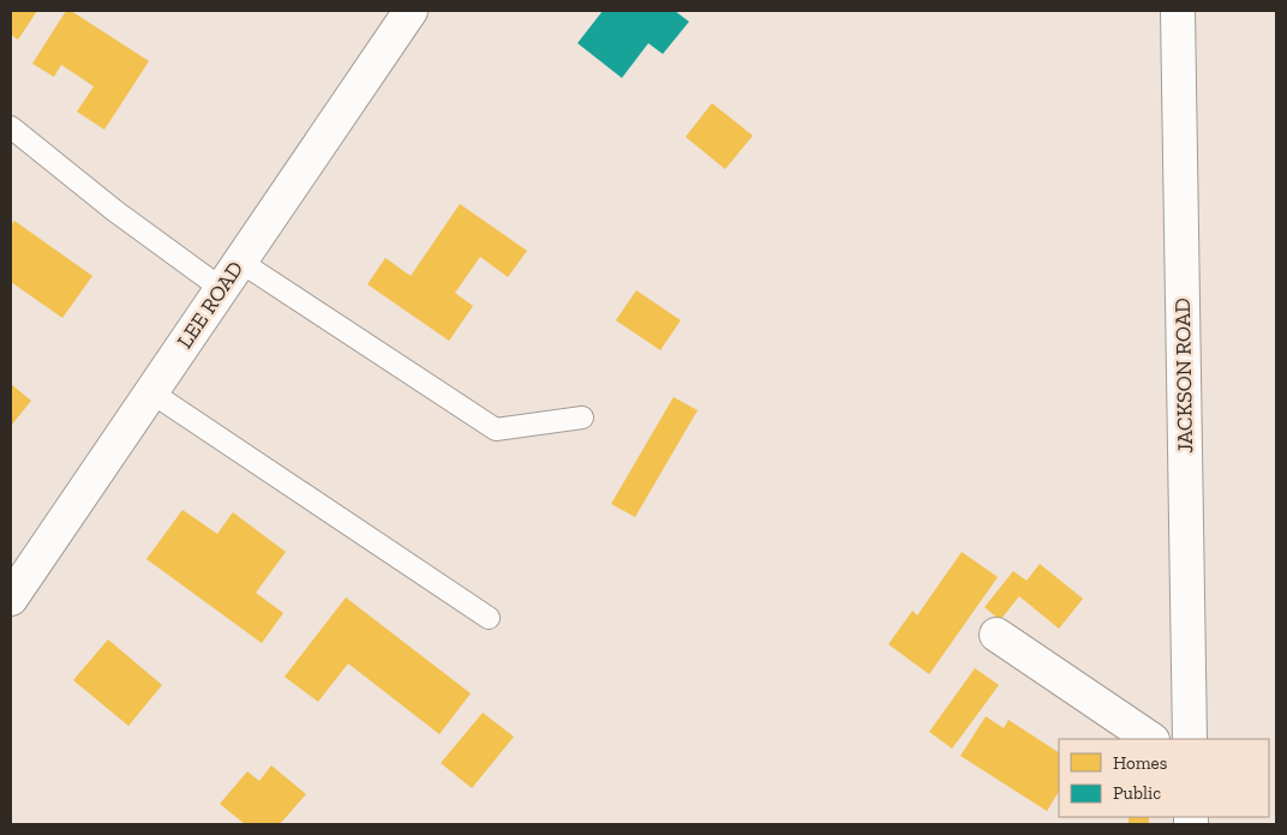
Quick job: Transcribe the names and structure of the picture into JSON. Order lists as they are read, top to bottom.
{
  "streets": {
    "street": ["LEE ROAD", "JACKSON ROAD"]
  },
  "legend": ["Homes", "Public"]
}
